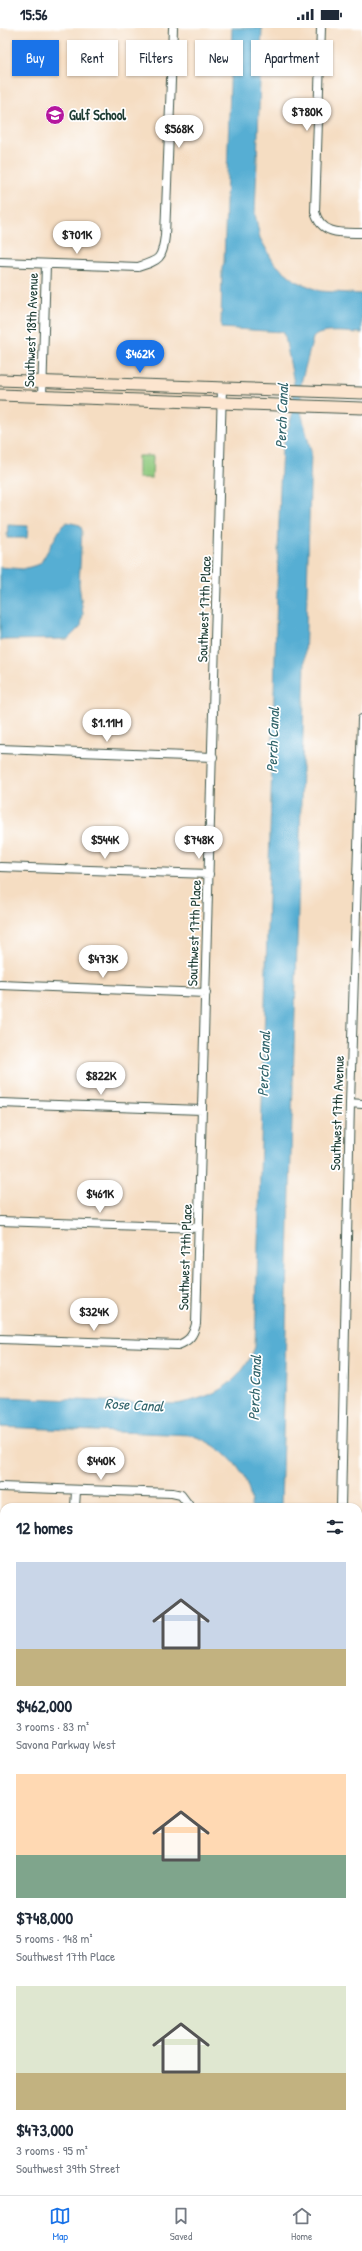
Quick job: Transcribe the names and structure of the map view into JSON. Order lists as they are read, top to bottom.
{
  "streets": {
    "street": ["Southwest 18th Avenue", "Southwest 17th Place", "Southwest 17th Avenue"]
  },
  "water": ["Perch Canal", "Rose Canal"],
  "places": {
    "school or university": ["Gulf School"]
  },
  "page": {
    "status": "15:56",
    "chip": [
      "Buy",
      "Rent",
      "Filters",
      "New",
      "Apartment"
    ],
    "price": [
      "$780K",
      "$568K",
      "$701K",
      "$462K",
      "$1.11M",
      "$544K",
      "$748K",
      "$473K",
      "$822K",
      "$461K",
      "$324K",
      "$440K"
    ],
    "heading": "12 homes",
    "list": [
      {
        "name": "$462,000",
        "note": "3 rooms · 83 m² · Savona Parkway West"
      },
      {
        "name": "$748,000",
        "note": "5 rooms · 148 m² · Southwest 17th Place"
      },
      {
        "name": "$473,000",
        "note": "3 rooms · 95 m² · Southwest 39th Street"
      }
    ],
    "tabs": ["Map", "Saved", "Home"]
  }
}
